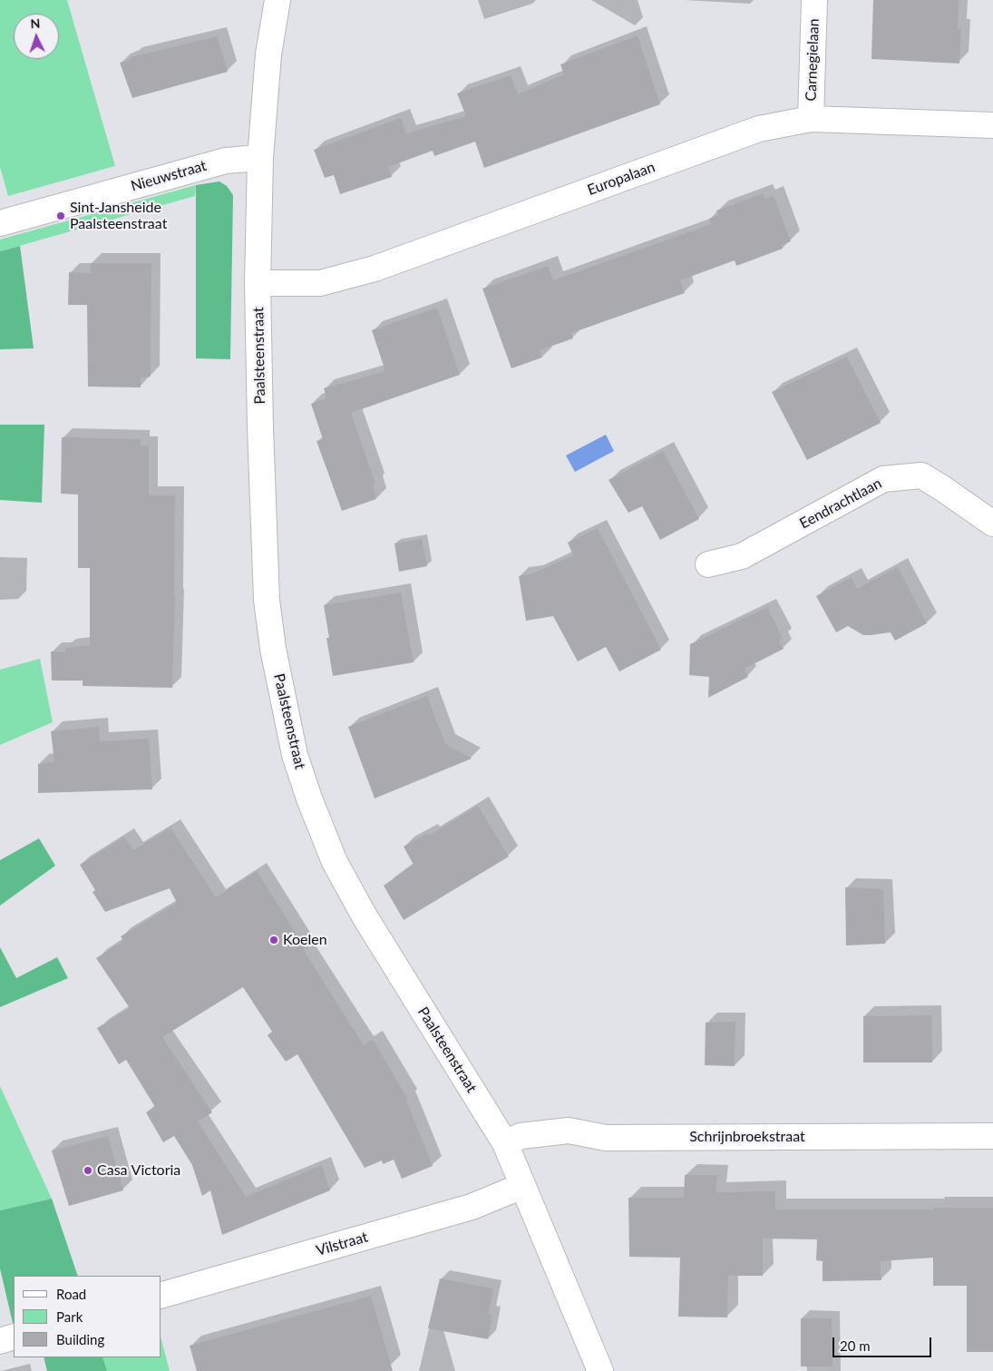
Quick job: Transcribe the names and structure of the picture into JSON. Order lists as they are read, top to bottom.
{
  "streets": {
    "street": [
      "Carnegielaan",
      "Nieuwstraat",
      "Europalaan",
      "Paalsteenstraat",
      "Eendrachtlaan",
      "Schrijnbroekstraat",
      "Vilstraat"
    ]
  },
  "crossings": [
    ["Carnegielaan", "Europalaan"],
    ["Nieuwstraat", "Paalsteenstraat"],
    ["Europalaan", "Paalsteenstraat"],
    ["Paalsteenstraat", "Schrijnbroekstraat"],
    ["Paalsteenstraat", "Vilstraat"]
  ],
  "places": ["Sint-Jansheide Paalsteenstraat", "Koelen", "Casa Victoria"],
  "legend": ["Road", "Park", "Building"],
  "scale_bar": "20 m",
  "north": "top"
}
